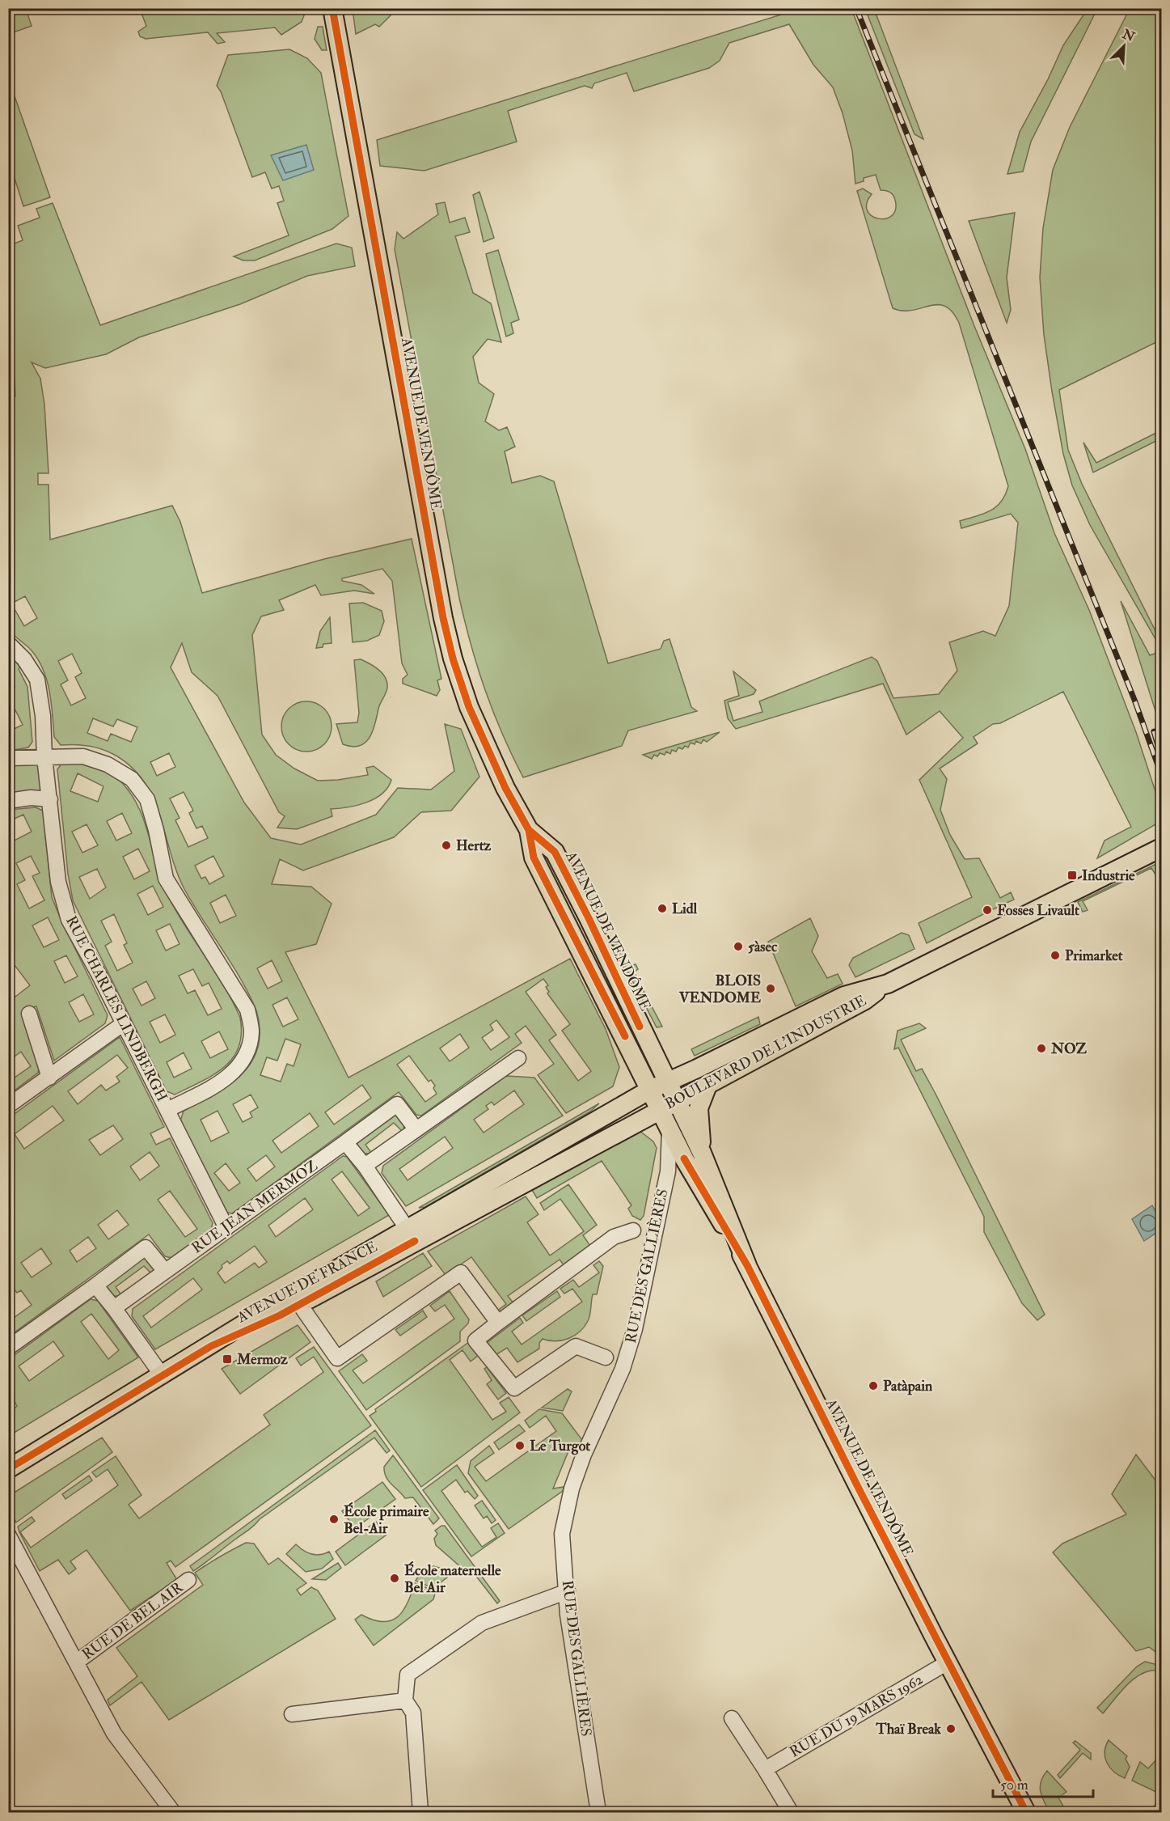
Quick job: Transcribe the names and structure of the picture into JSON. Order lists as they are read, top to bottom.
{
  "streets": {
    "main road": ["AVENUE DE VENDÔME", "BOULEVARD DE L'INDUSTRIE", "AVENUE DE FRANCE"],
    "street": [
      "RUE CHARLES LINDBERGH",
      "RUE JEAN MERMOZ",
      "RUE DES GALLIÈRES",
      "RUE DE BEL AIR",
      "RUE DU 19 MARS 1962"
    ]
  },
  "crossings": [
    ["AVENUE DE VENDÔME", "BOULEVARD DE L'INDUSTRIE"],
    ["AVENUE DE VENDÔME", "RUE DES GALLIÈRES"],
    ["AVENUE DE VENDÔME", "AVENUE DE FRANCE"],
    ["AVENUE DE VENDÔME", "RUE DU 19 MARS 1962"],
    ["RUE CHARLES LINDBERGH", "RUE JEAN MERMOZ"],
    ["BOULEVARD DE L'INDUSTRIE", "AVENUE DE FRANCE"]
  ],
  "places": {
    "other": [
      "Hertz",
      "Lidl",
      "Fosses Livault",
      "5àsec",
      "Primarket",
      "BLOIS VENDOME",
      "NOZ",
      "Patàpain",
      "Le Turgot",
      "École primaire Bel-Air",
      "École maternelle Bel Air",
      "Thaï Break"
    ],
    "transit": ["Industrie", "Mermoz"]
  },
  "scale_bar": "50 m",
  "north": "top right"
}
